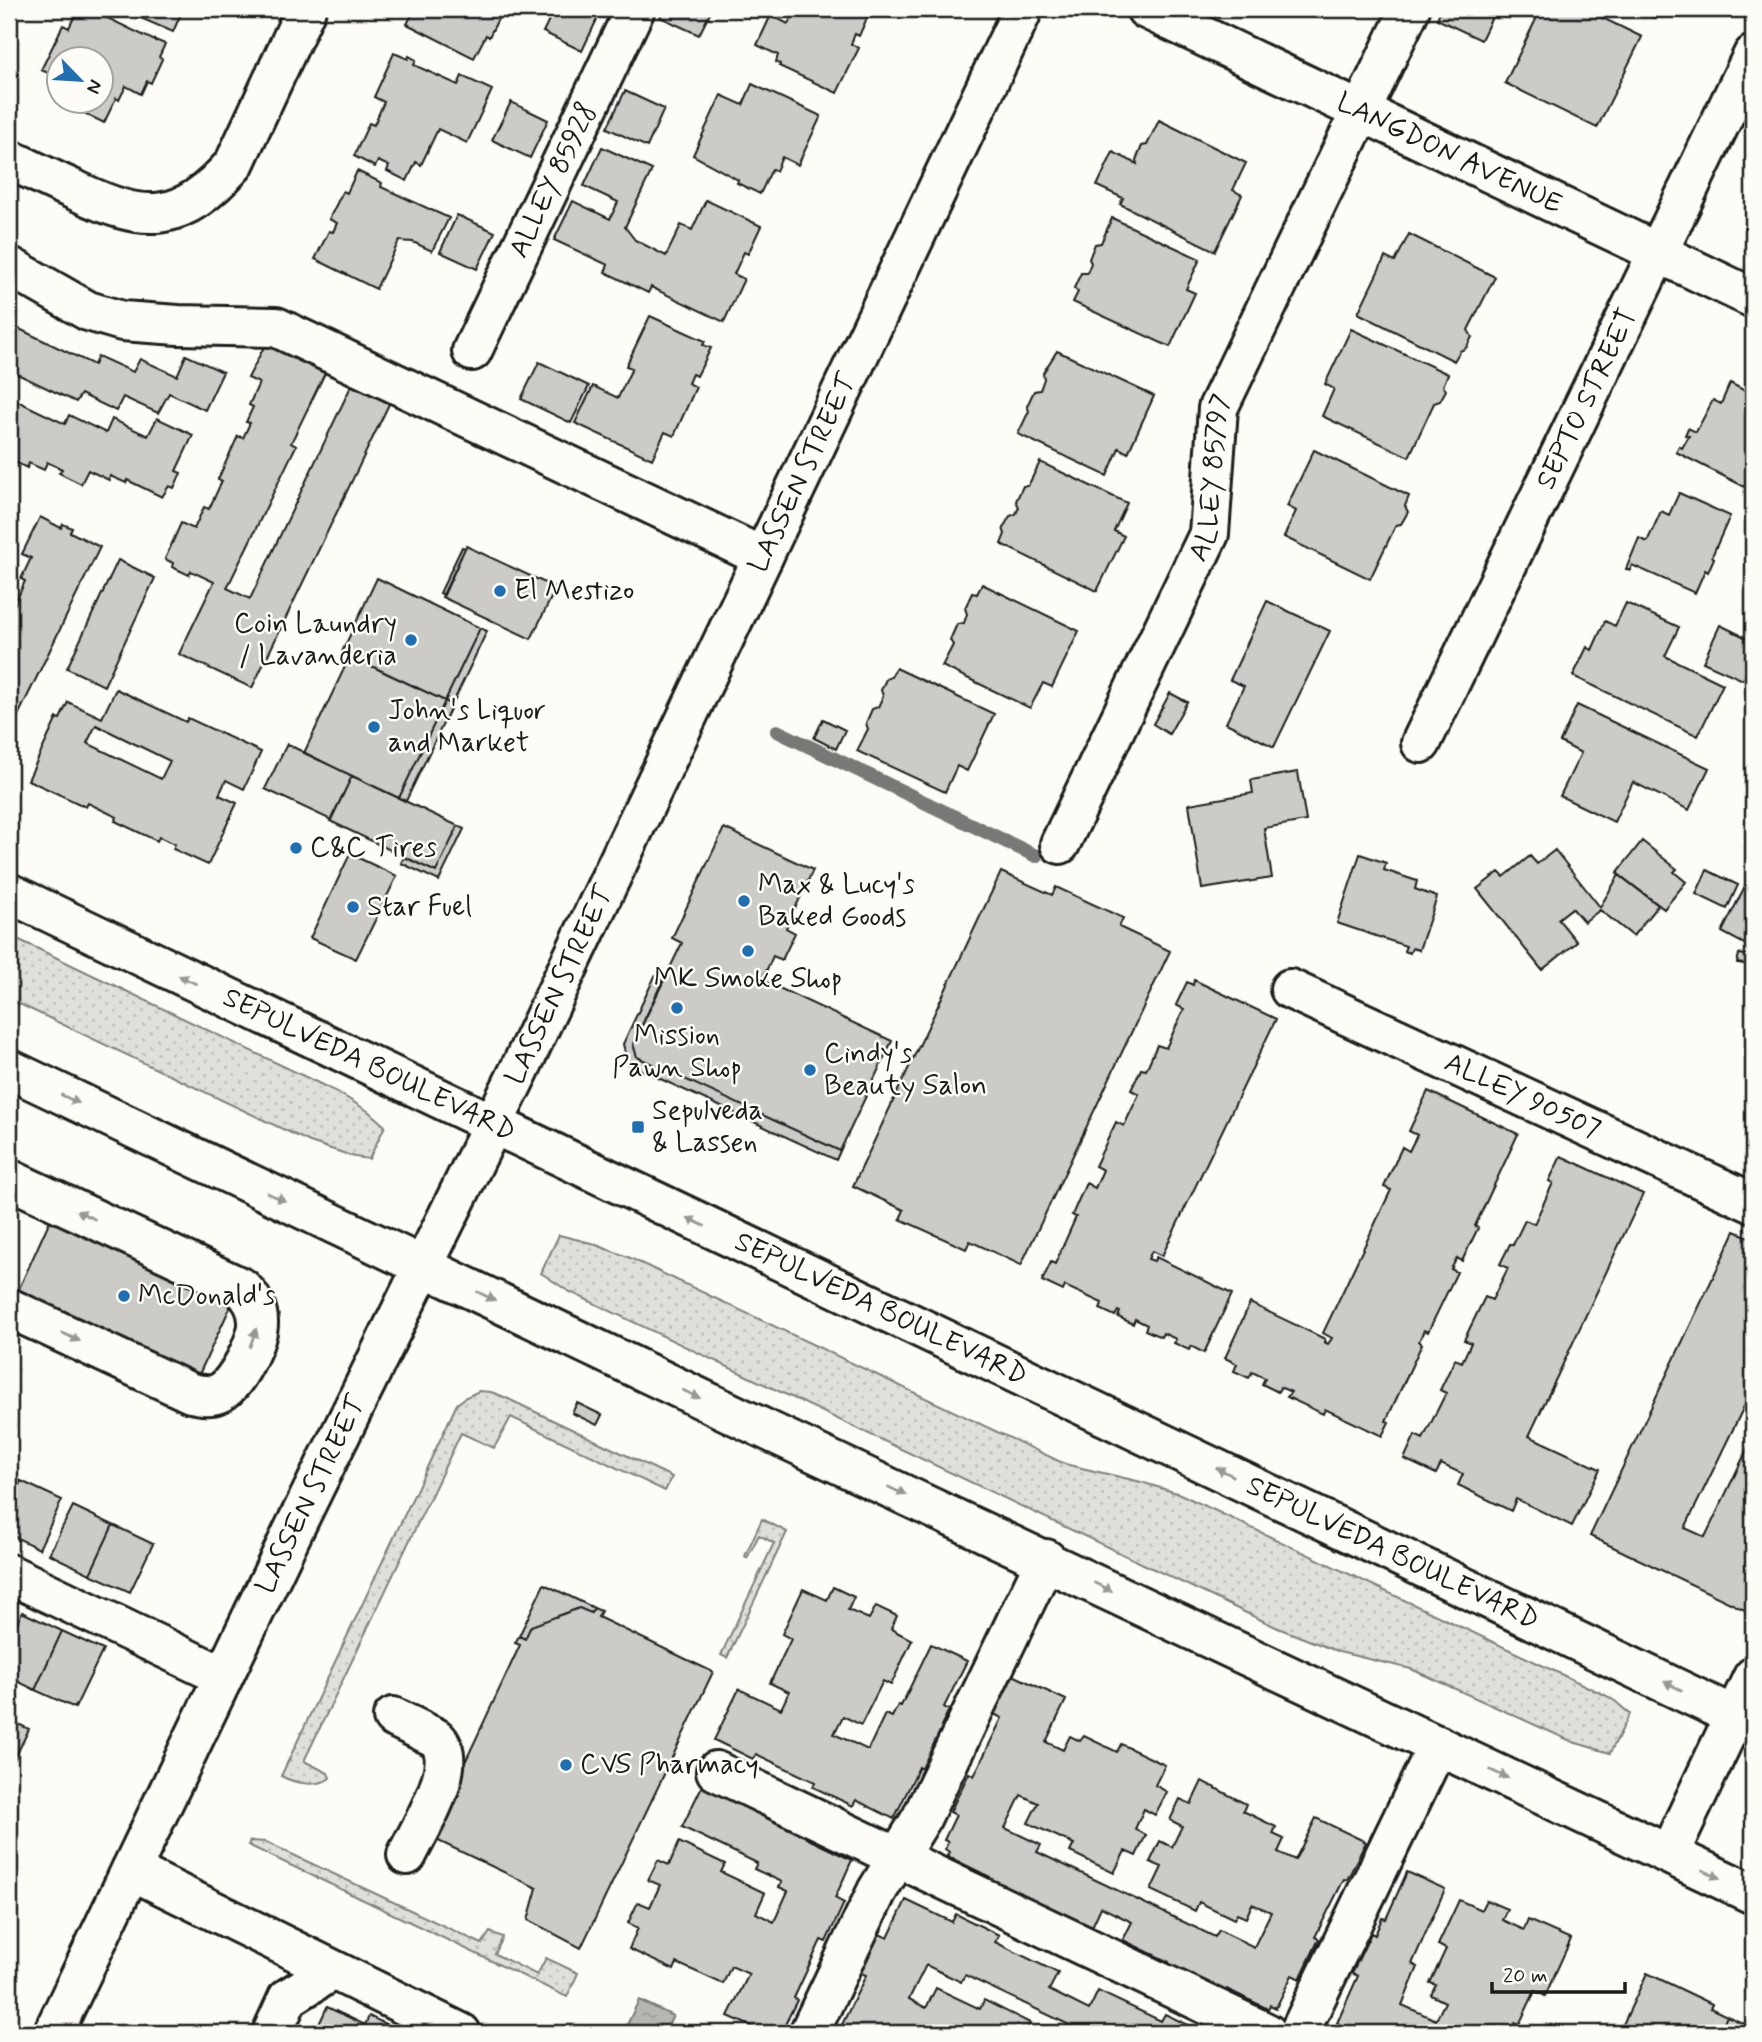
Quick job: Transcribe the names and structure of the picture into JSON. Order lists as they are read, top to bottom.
{
  "streets": {
    "main road": [
      "LANGDON AVENUE",
      "ALLEY 85928",
      "SEPTO STREET",
      "LASSEN STREET",
      "ALLEY 85797",
      "SEPULVEDA BOULEVARD",
      "ALLEY 90507"
    ]
  },
  "crossings": [
    ["LANGDON AVENUE", "SEPTO STREET"],
    ["LANGDON AVENUE", "ALLEY 85797"],
    ["LASSEN STREET", "SEPULVEDA BOULEVARD"]
  ],
  "places": {
    "other": [
      "El Mestizo",
      "Coin Laundry / Lavanderia",
      "John's Liquor and Market",
      "C&C Tires",
      "Max & Lucy's Baked Goods",
      "Star Fuel",
      "MK Smoke Shop",
      "Mission Pawn Shop",
      "Cindy's Beauty Salon",
      "McDonald's",
      "CVS Pharmacy"
    ],
    "transit": ["Sepulveda & Lassen"]
  },
  "scale_bar": "20 m",
  "north": "bottom right"
}
